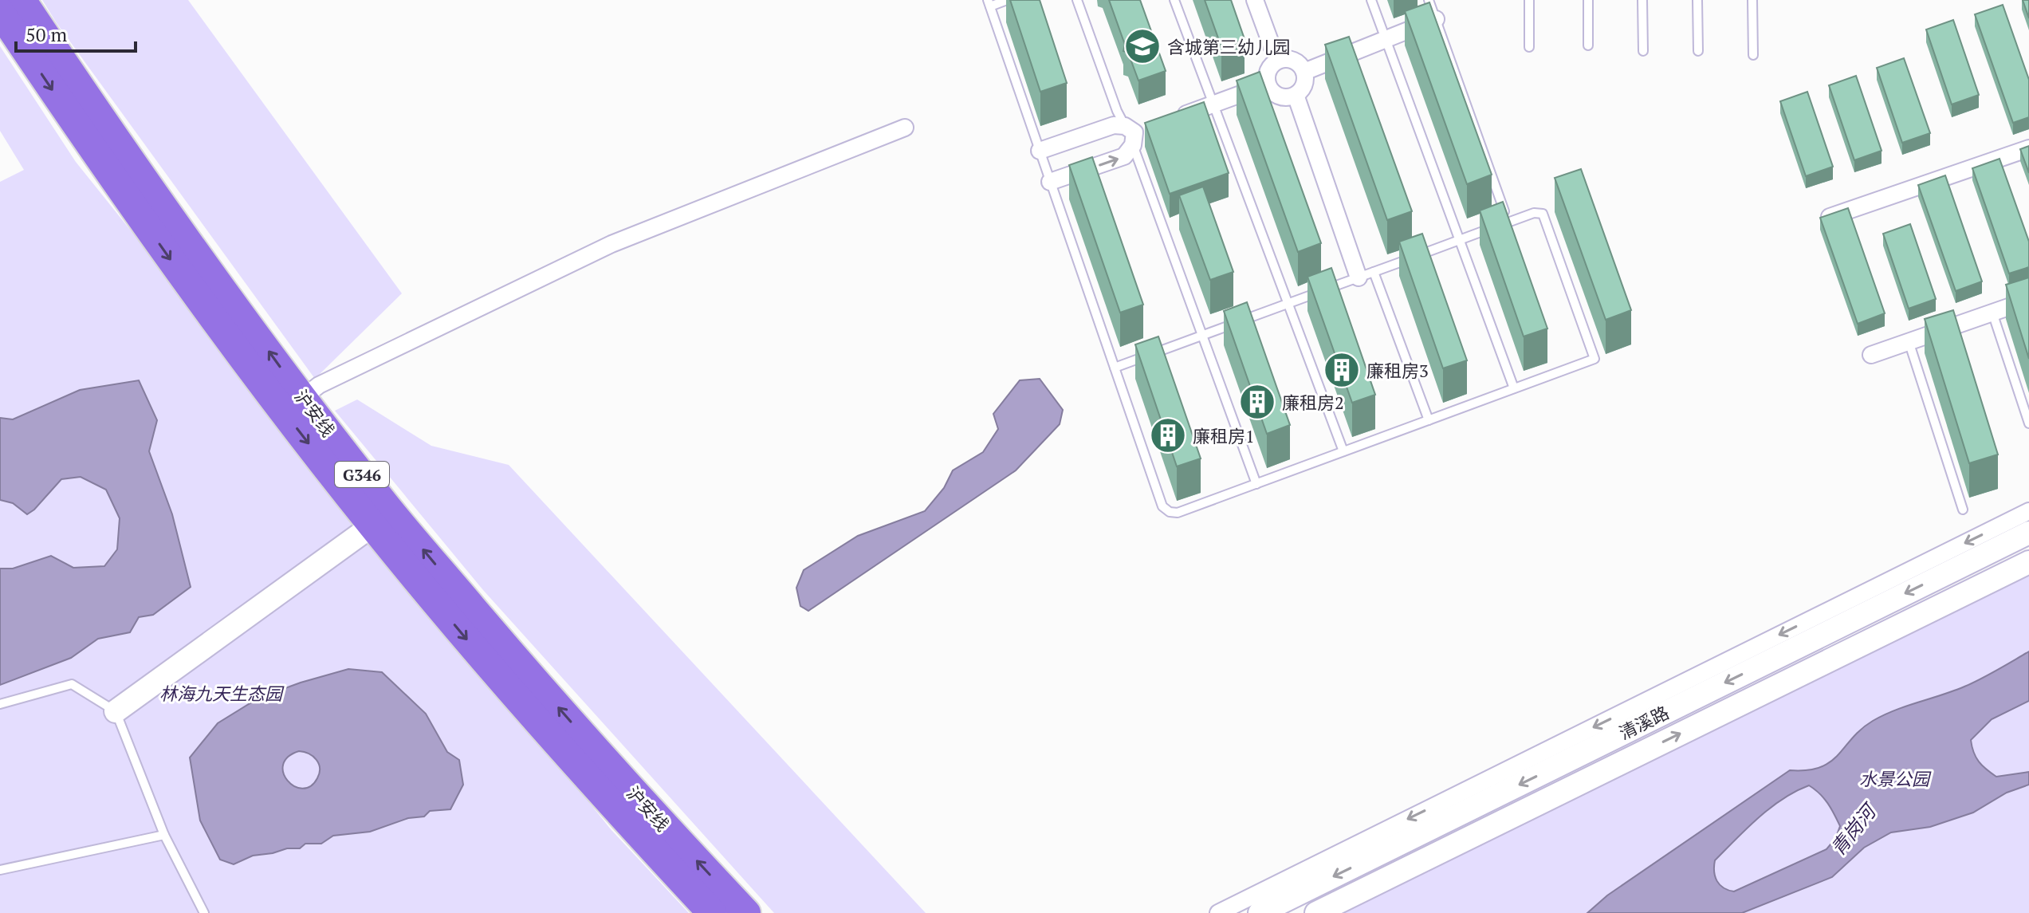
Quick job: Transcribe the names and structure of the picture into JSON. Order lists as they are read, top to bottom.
{
  "streets": {
    "highway": ["沪安线", "G346"],
    "main road": ["清溪路"]
  },
  "water": ["青岗河"],
  "parks": ["林海九天生态园", "水景公园"],
  "places": {
    "school or university": ["含城第三幼儿园"],
    "building": ["廉租房3", "廉租房2", "廉租房1"]
  },
  "scale_bar": "50 m"
}
